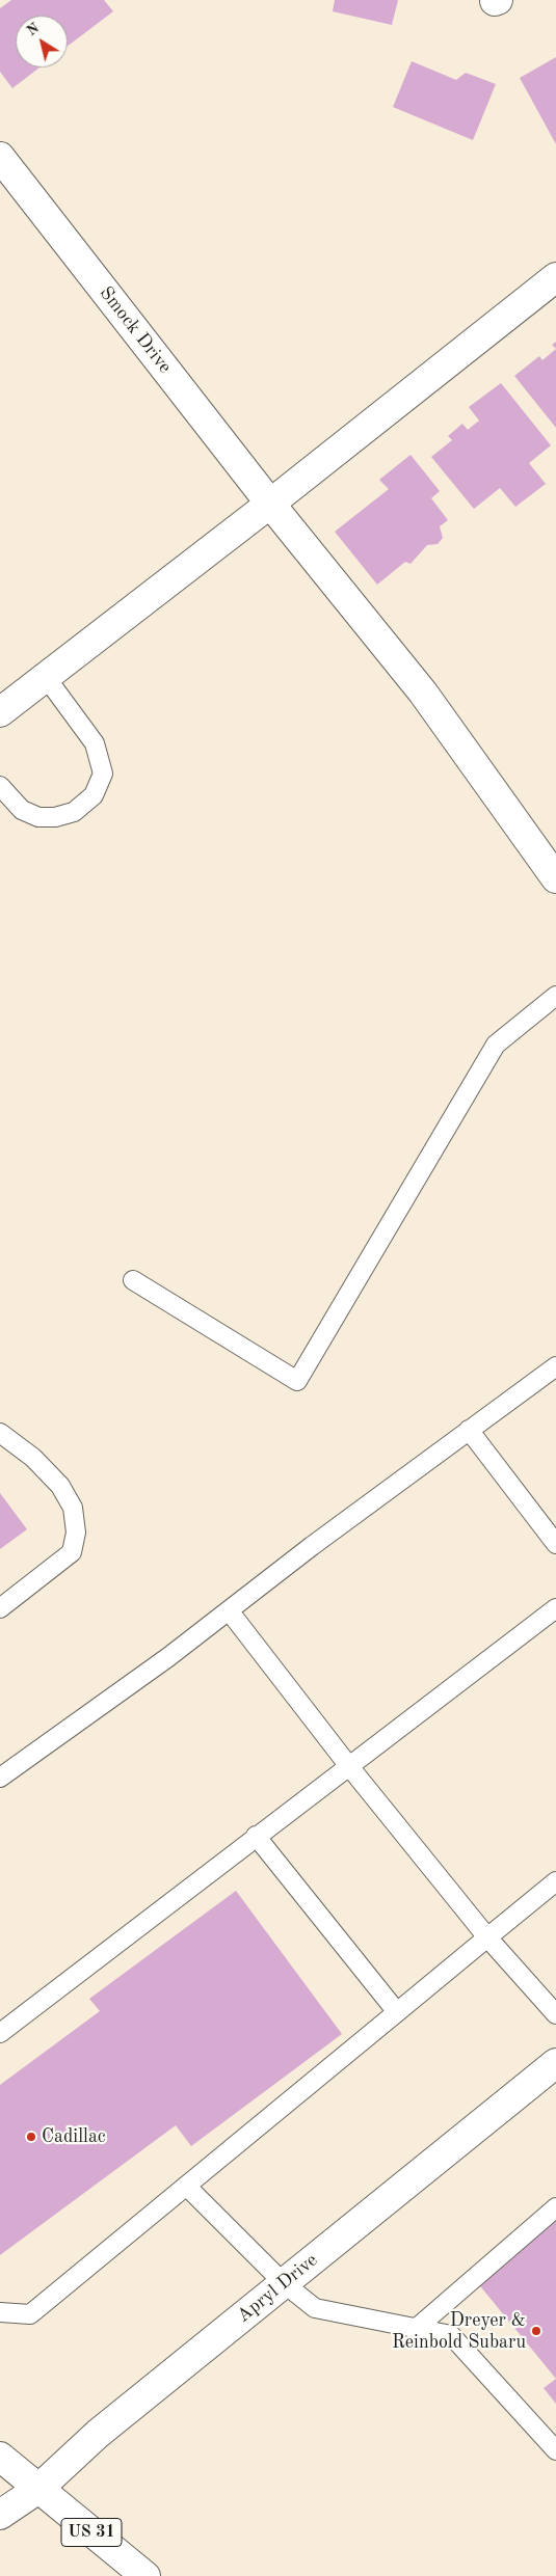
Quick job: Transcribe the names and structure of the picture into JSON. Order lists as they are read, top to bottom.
{
  "streets": {
    "street": ["Smock Drive", "Apryl Drive", "US 31"]
  },
  "crossings": [
    ["Apryl Drive", "US 31"]
  ],
  "places": ["Cadillac", "Dreyer & Reinbold Subaru"],
  "north": "top left"
}
